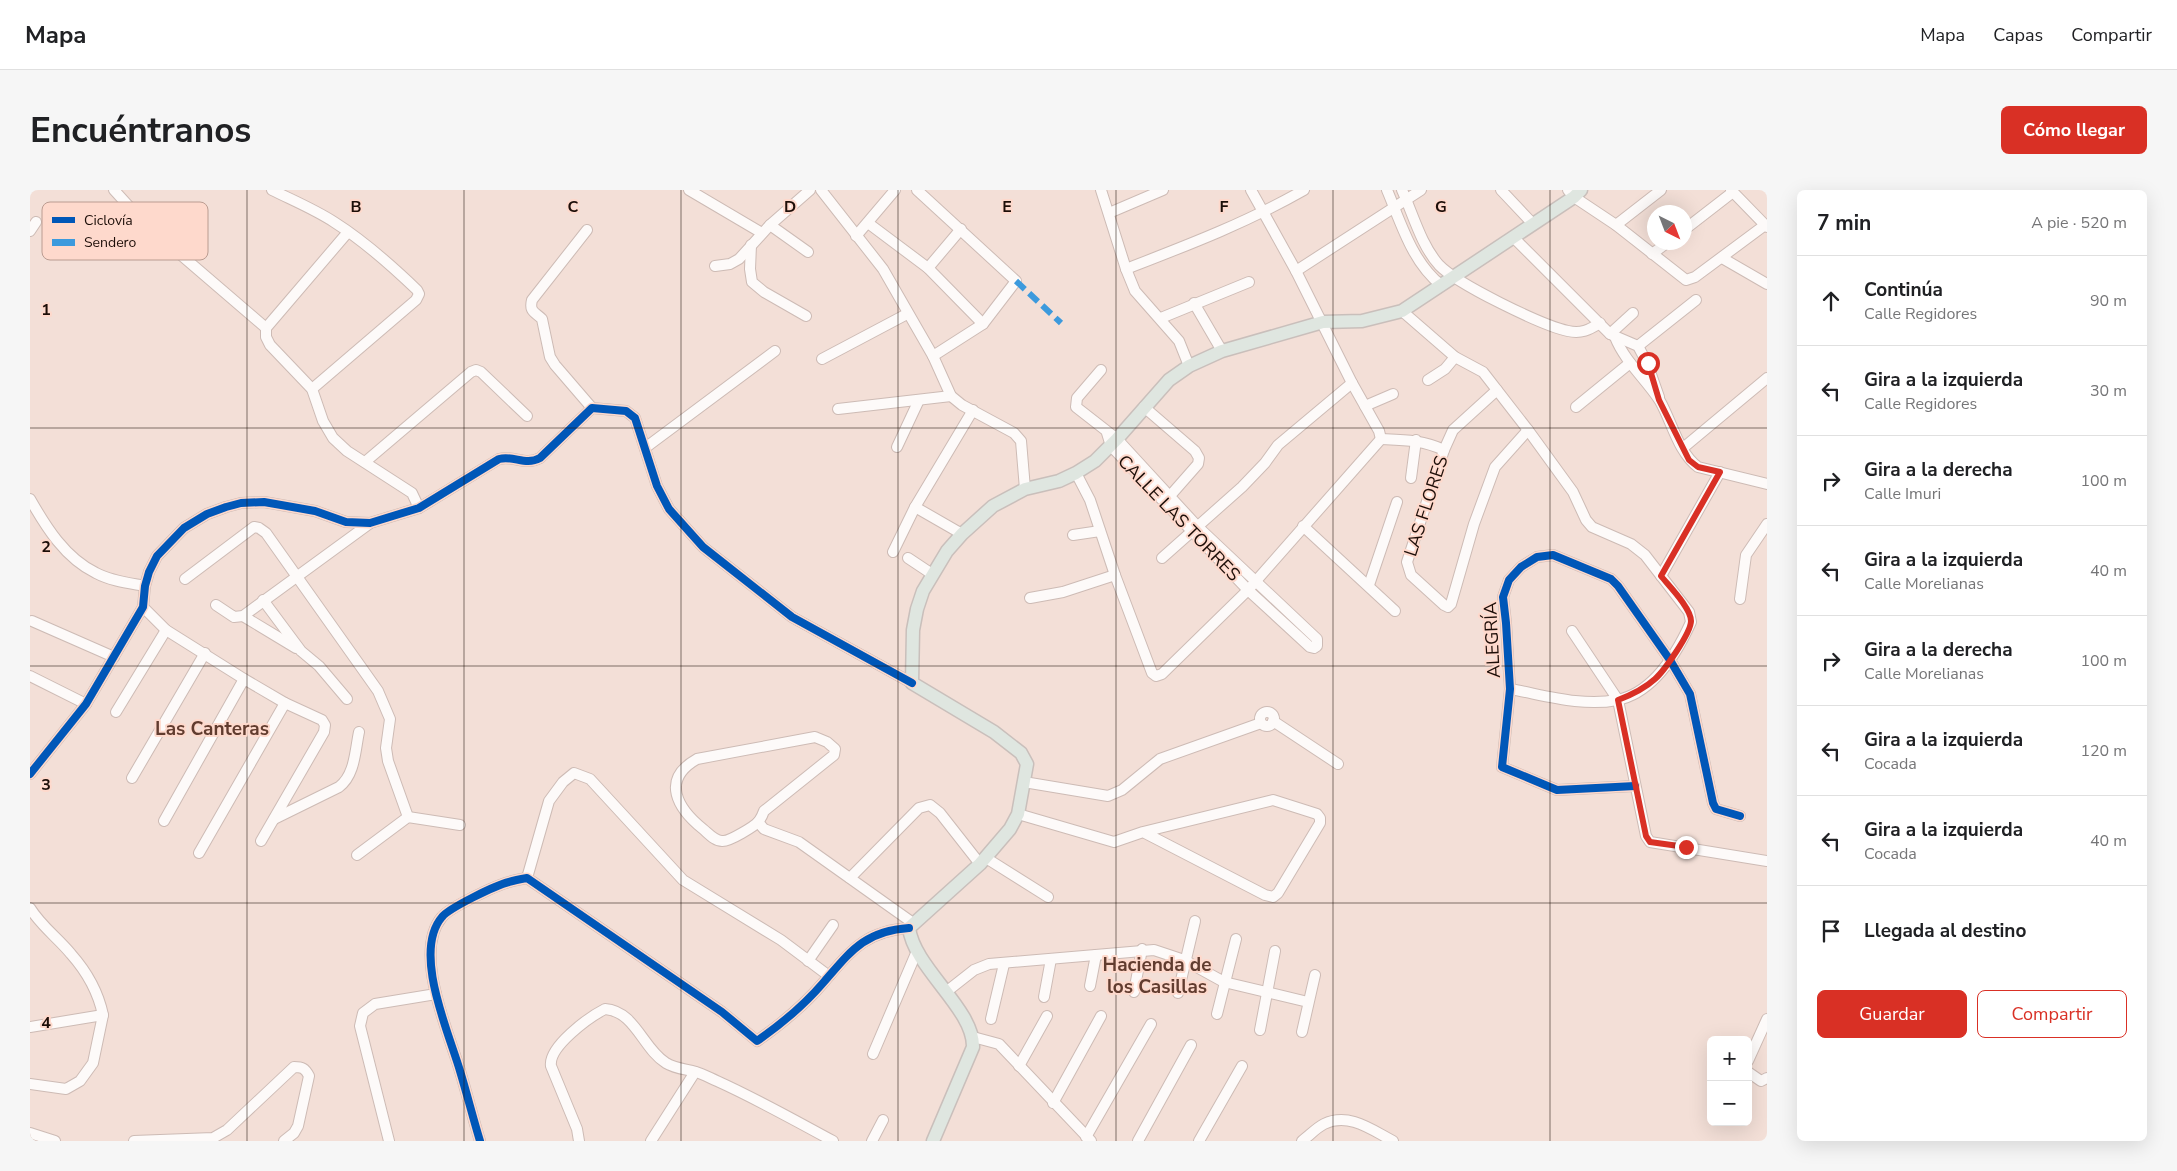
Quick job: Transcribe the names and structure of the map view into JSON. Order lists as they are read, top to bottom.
{
  "streets": {
    "street": ["LAS FLORES", "CALLE LAS TORRES", "ALEGRÍA"]
  },
  "districts": ["Las Canteras", "Hacienda de los Casillas"],
  "legend": ["Ciclovía", "Sendero"],
  "north": "bottom right",
  "page": {
    "header": "Mapa",
    "nav": ["Mapa", "Capas", "Compartir"],
    "buttons": [
      "Cómo llegar",
      ["Guardar", "Compartir"]
    ],
    "title": "Encuéntranos",
    "heading": ["7 min", "A pie · 520 m"],
    "list": [
      ["Continúa", "Calle Regidores", "90 m"],
      ["Gira a la izquierda", "Calle Regidores", "30 m"],
      ["Gira a la derecha", "Calle Imuri", "100 m"],
      ["Gira a la izquierda", "Calle Morelianas", "40 m"],
      ["Gira a la derecha", "Calle Morelianas", "100 m"],
      ["Gira a la izquierda", "Cocada", "120 m"],
      ["Gira a la izquierda", "Cocada", "40 m"],
      "Llegada al destino"
    ],
    "map_buttons": ["+", "−"]
  },
  "grid": {
    "columns": [
      "B",
      "C",
      "D",
      "E",
      "F",
      "G"
    ],
    "rows": [
      "1",
      "2",
      "3",
      "4"
    ]
  }
}
